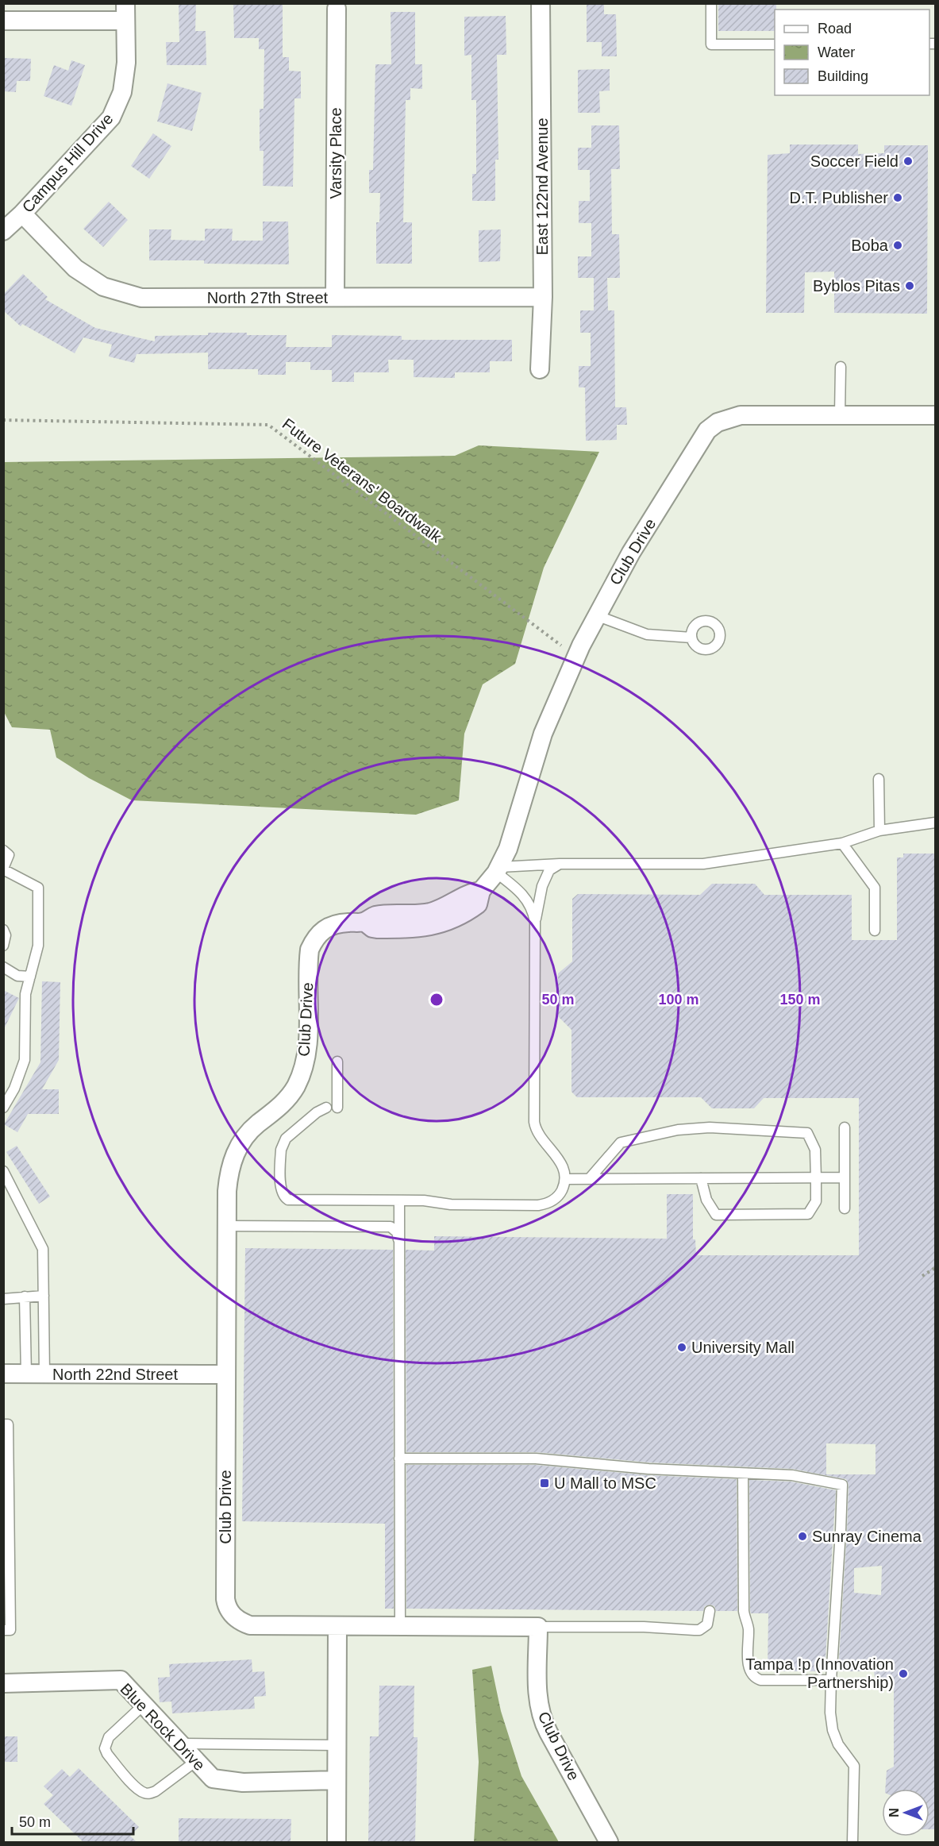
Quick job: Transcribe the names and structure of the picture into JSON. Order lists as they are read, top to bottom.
{
  "streets": {
    "street": [
      "Varsity Place",
      "Campus Hill Drive",
      "East 122nd Avenue",
      "North 27th Street",
      "Club Drive",
      "North 22nd Street",
      "Blue Rock Drive"
    ],
    "path": ["Future Veterans' Boardwalk"]
  },
  "crossings": [
    ["Varsity Place", "North 27th Street"],
    ["Campus Hill Drive", "North 27th Street"],
    ["East 122nd Avenue", "North 27th Street"],
    ["Club Drive", "North 22nd Street"]
  ],
  "places": {
    "other": [
      "Soccer Field",
      "D.T. Publisher",
      "Boba",
      "Byblos Pitas",
      "University Mall",
      "Sunray Cinema",
      "Tampa !p (Innovation Partnership)"
    ],
    "transit": ["U Mall to MSC"]
  },
  "legend": ["Road", "Water", "Building"],
  "scale_bar": "50 m",
  "north": "left",
  "rings": ["50 m", "100 m", "150 m"]
}
